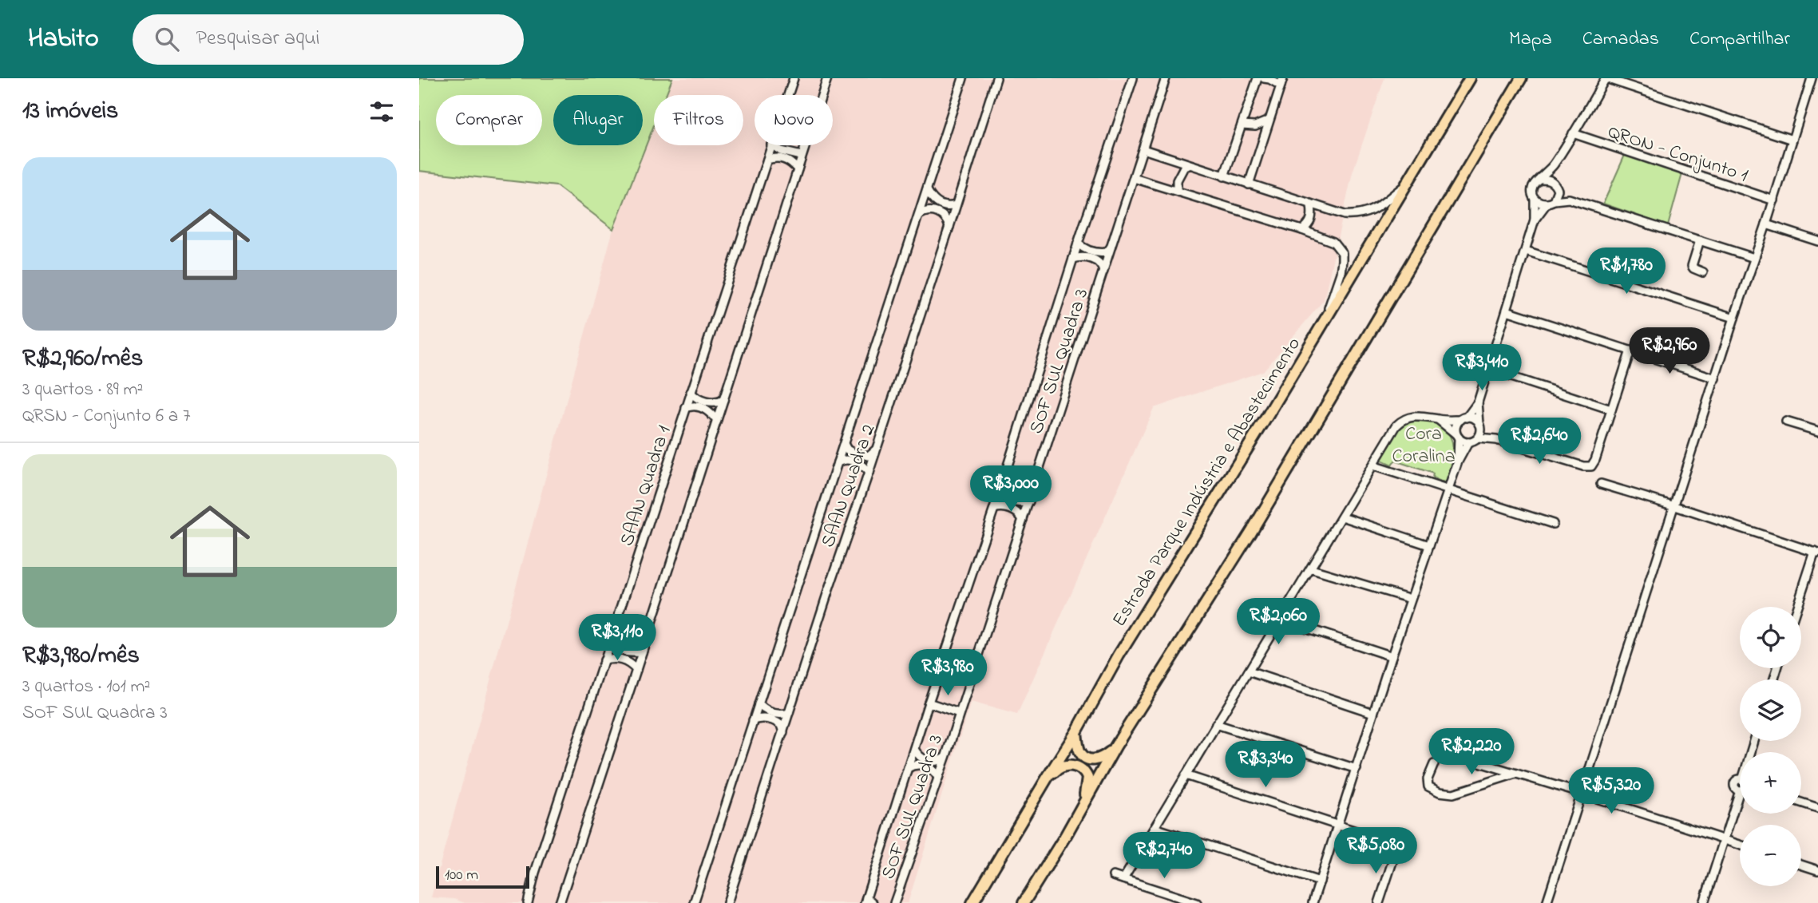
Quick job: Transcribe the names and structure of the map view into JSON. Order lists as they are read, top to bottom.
{
  "streets": {
    "highway": ["Estrada Parque Indústria e Abastecimento"],
    "street": [
      "QRON - Conjunto 1",
      "SOF SUL Quadra 3",
      "SAAN Quadra 1",
      "SAAN Quadra 2"
    ]
  },
  "parks": ["Cora Coralina"],
  "scale_bar": "100 m",
  "page": {
    "header": "Habito",
    "search": "Pesquisar aqui",
    "nav": ["Mapa", "Camadas", "Compartilhar"],
    "heading": "13 imóveis",
    "chip": [
      "Comprar",
      "Alugar",
      "Filtros",
      "Novo"
    ],
    "list": [
      {
        "name": "R$2,960/mês",
        "note": "3 quartos · 89 m² · QRSN - Conjunto 6 a 7"
      },
      {
        "name": "R$3,980/mês",
        "note": "3 quartos · 101 m² · SOF SUL Quadra 3"
      }
    ],
    "price": [
      "R$1,780",
      "R$2,960",
      "R$3,410",
      "R$2,640",
      "R$3,000",
      "R$2,060",
      "R$3,110",
      "R$3,980",
      "R$2,220",
      "R$3,340",
      "R$5,320",
      "R$5,080",
      "R$2,740"
    ],
    "map_buttons": ["+", "−"],
    "scale": "100 m"
  }
}
